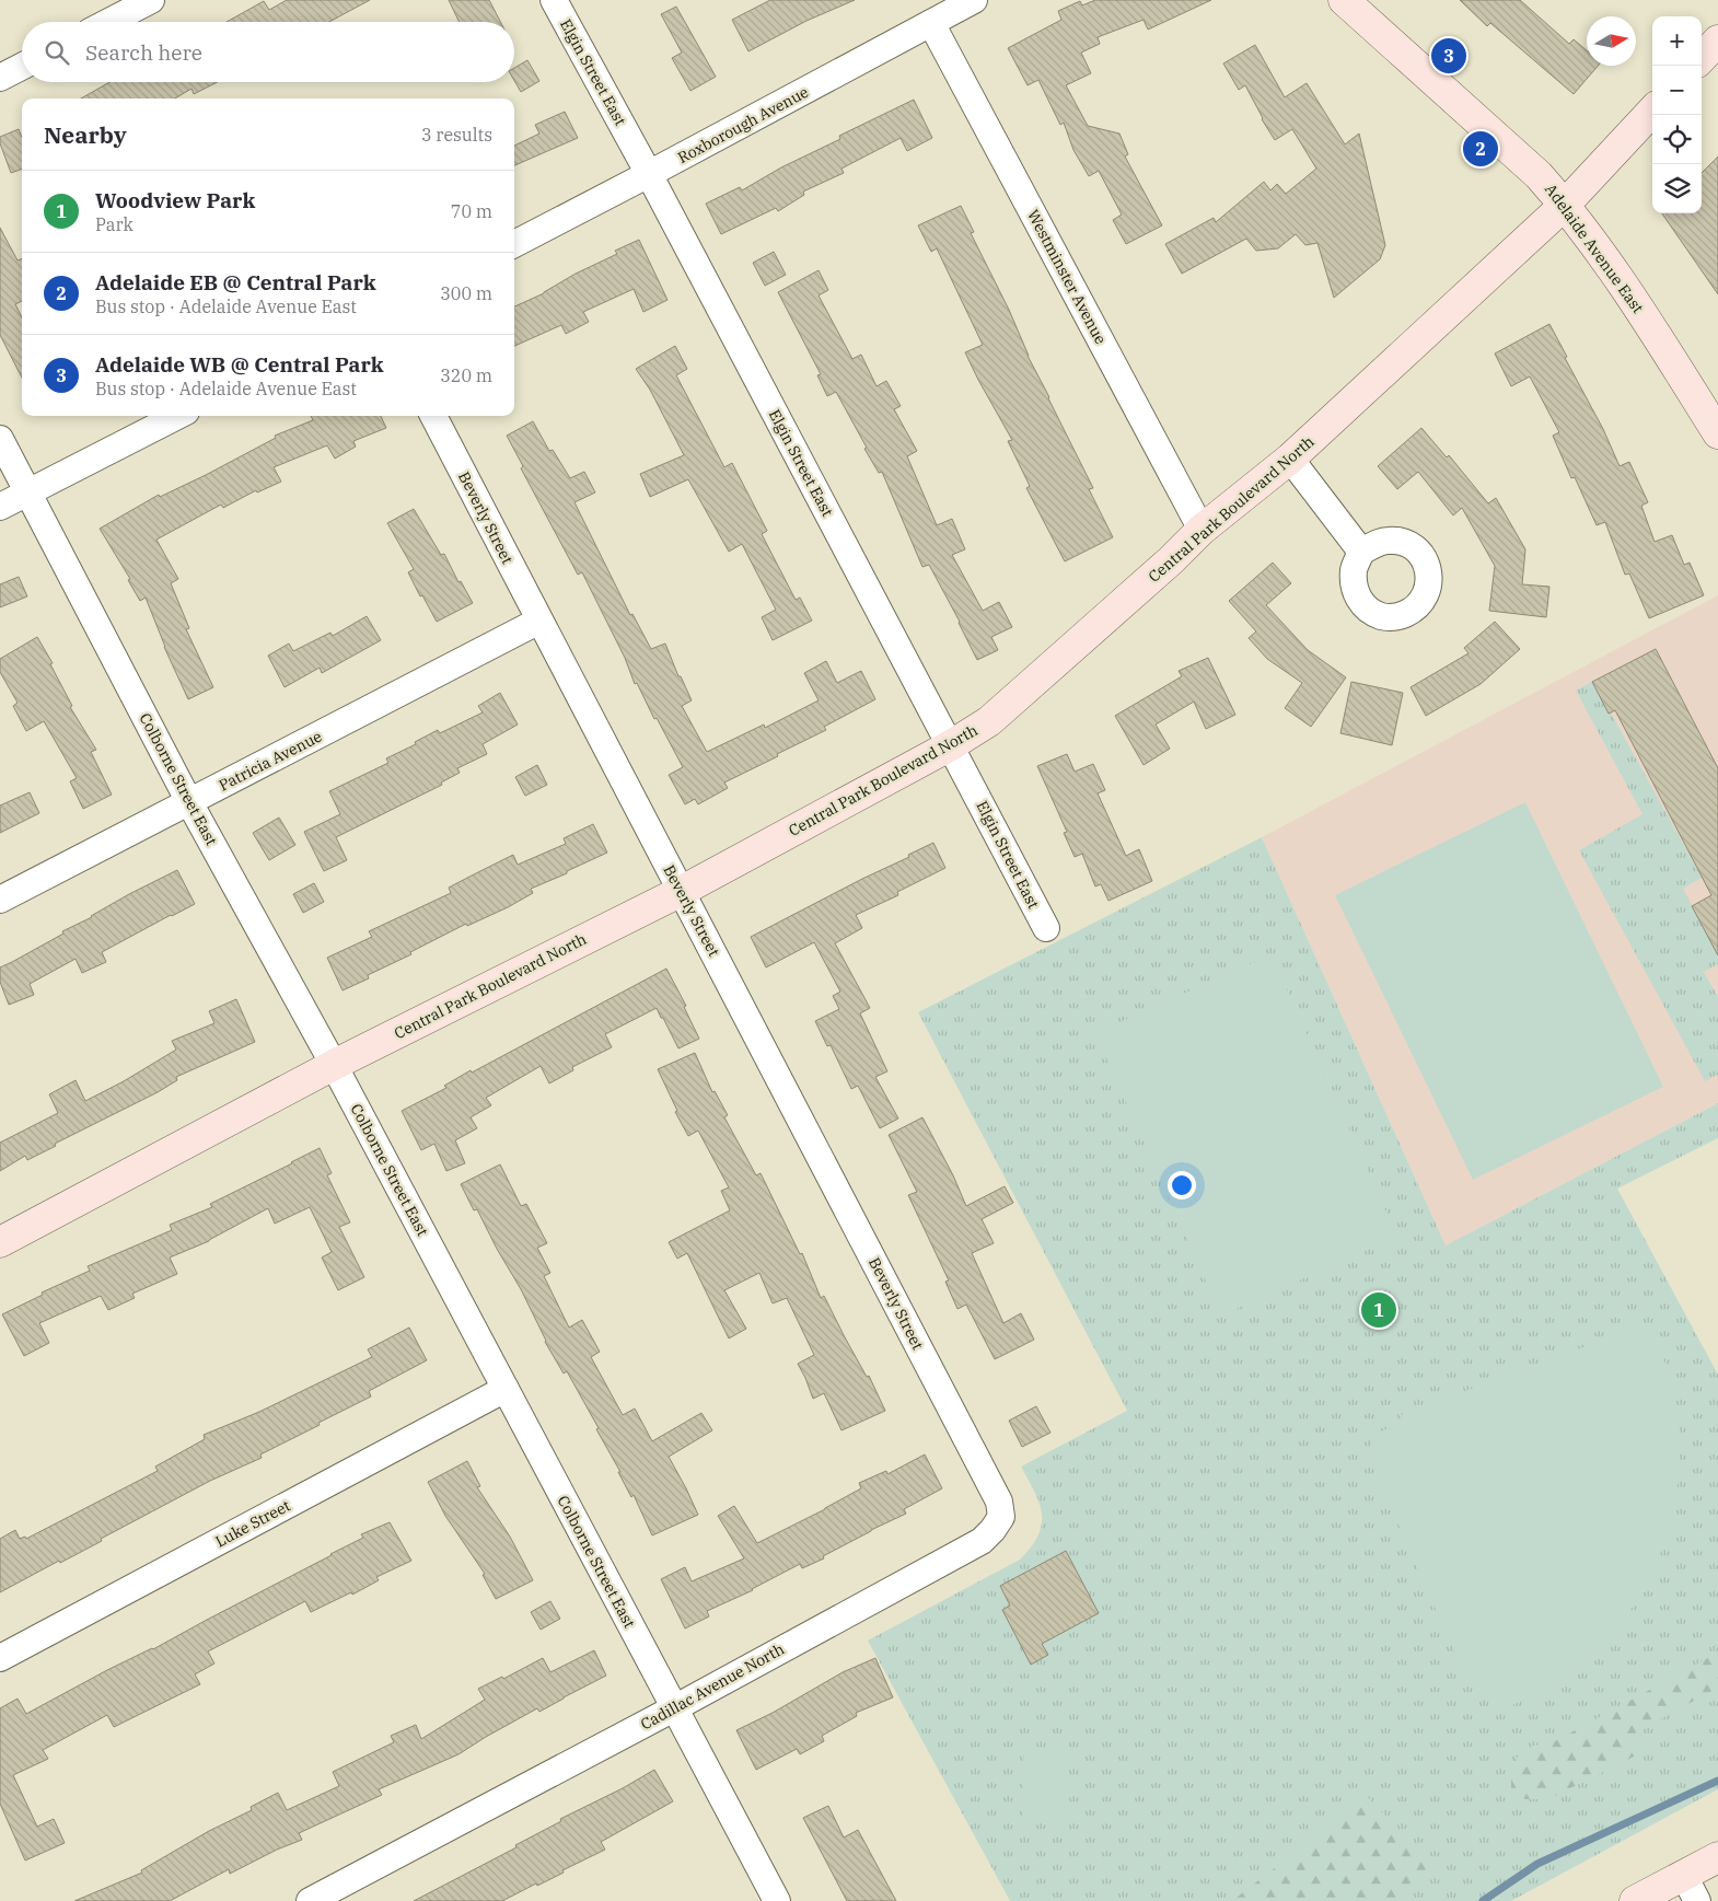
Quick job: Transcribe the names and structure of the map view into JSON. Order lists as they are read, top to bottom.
{
  "streets": {
    "street": [
      "Elgin Street East",
      "Roxborough Avenue",
      "Adelaide Avenue East",
      "Westminster Avenue",
      "Central Park Boulevard North",
      "Beverly Street",
      "Patricia Avenue",
      "Colborne Street East",
      "Luke Street",
      "Cadillac Avenue North"
    ]
  },
  "crossings": [
    ["Elgin Street East", "Roxborough Avenue"],
    ["Elgin Street East", "Central Park Boulevard North"],
    ["Roxborough Avenue", "Westminster Avenue"],
    ["Adelaide Avenue East", "Central Park Boulevard North"],
    ["Westminster Avenue", "Central Park Boulevard North"],
    ["Central Park Boulevard North", "Beverly Street"],
    ["Central Park Boulevard North", "Colborne Street East"],
    ["Beverly Street", "Patricia Avenue"],
    ["Beverly Street", "Cadillac Avenue North"],
    ["Patricia Avenue", "Colborne Street East"],
    ["Colborne Street East", "Luke Street"],
    ["Colborne Street East", "Cadillac Avenue North"]
  ],
  "north": "right",
  "page": {
    "map_buttons": ["+", "−"],
    "search": "Search here",
    "pins": ["3", "2", "1"],
    "heading": ["Nearby", "3 results"],
    "list": [
      {
        "mark": "1",
        "name": "Woodview Park",
        "note": "Park",
        "value": "70 m"
      },
      {
        "mark": "2",
        "name": "Adelaide EB @ Central Park",
        "note": "Bus stop · Adelaide Avenue East",
        "value": "300 m"
      },
      {
        "mark": "3",
        "name": "Adelaide WB @ Central Park",
        "note": "Bus stop · Adelaide Avenue East",
        "value": "320 m"
      }
    ]
  }
}
